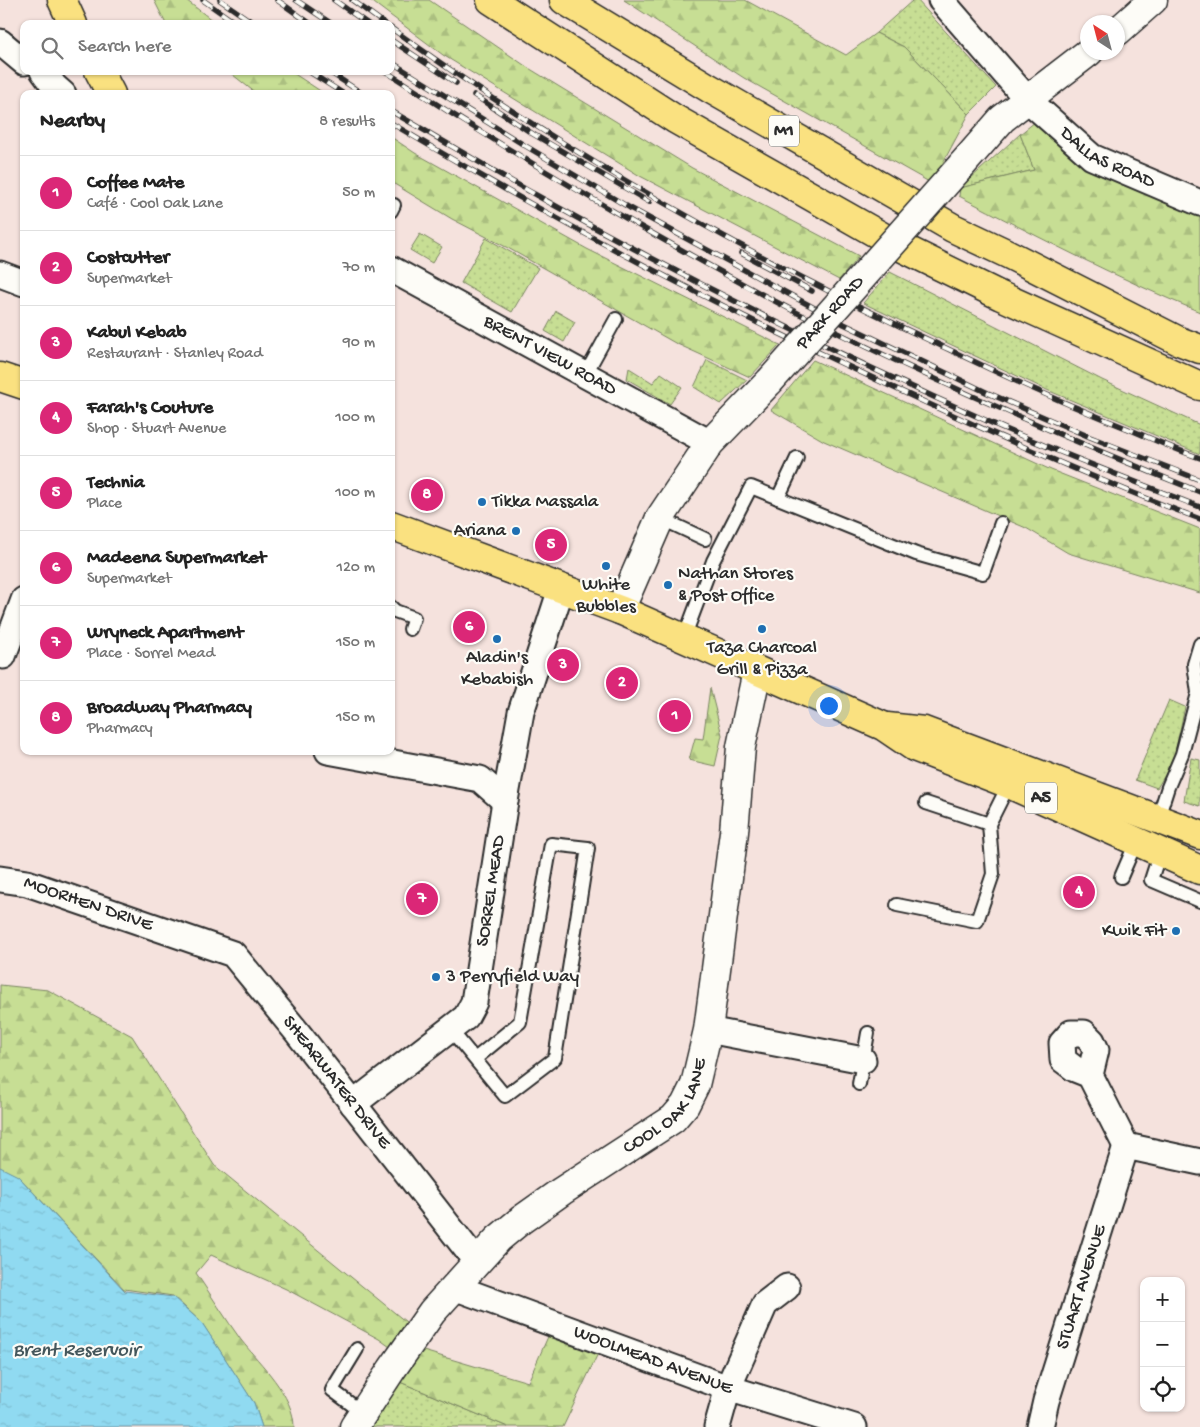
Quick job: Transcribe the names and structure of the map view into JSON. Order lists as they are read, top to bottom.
{
  "streets": {
    "main road": ["M1", "A5"],
    "street": [
      "DALLAS ROAD",
      "PARK ROAD",
      "BRENT VIEW ROAD",
      "SORREL MEAD",
      "MOORHEN DRIVE",
      "SHEARWATER DRIVE",
      "COOL OAK LANE",
      "STUART AVENUE",
      "WOOLMEAD AVENUE"
    ]
  },
  "crossings": [
    ["DALLAS ROAD", "PARK ROAD"],
    ["PARK ROAD", "BRENT VIEW ROAD"],
    ["PARK ROAD", "A5"],
    ["A5", "SORREL MEAD"],
    ["A5", "COOL OAK LANE"],
    ["SORREL MEAD", "SHEARWATER DRIVE"],
    ["MOORHEN DRIVE", "SHEARWATER DRIVE"],
    ["SHEARWATER DRIVE", "COOL OAK LANE"],
    ["COOL OAK LANE", "WOOLMEAD AVENUE"]
  ],
  "water": ["Brent Reservoir"],
  "places": [
    "Tikka Massala",
    "Ariana",
    "White Bubbles",
    "Nathan Stores & Post Office",
    "Taza Charcoal Grill & Pizza",
    "Aladin's Kebabish",
    "Kwik Fit",
    "3 Perryfield Way"
  ],
  "north": "top left",
  "page": {
    "search": "Search here",
    "heading": ["Nearby", "8 results"],
    "list": [
      {
        "mark": "1",
        "name": "Coffee Mate",
        "note": "Café · Cool Oak Lane",
        "value": "50 m"
      },
      {
        "mark": "2",
        "name": "Costcutter",
        "note": "Supermarket",
        "value": "70 m"
      },
      {
        "mark": "3",
        "name": "Kabul Kebab",
        "note": "Restaurant · Stanley Road",
        "value": "90 m"
      },
      {
        "mark": "4",
        "name": "Farah's Couture",
        "note": "Shop · Stuart Avenue",
        "value": "100 m"
      },
      {
        "mark": "5",
        "name": "Technia",
        "note": "Place",
        "value": "100 m"
      },
      {
        "mark": "6",
        "name": "Madeena Supermarket",
        "note": "Supermarket",
        "value": "120 m"
      },
      {
        "mark": "7",
        "name": "Wryneck Apartment",
        "note": "Place · Sorrel Mead",
        "value": "150 m"
      },
      {
        "mark": "8",
        "name": "Broadway Pharmacy",
        "note": "Pharmacy",
        "value": "150 m"
      }
    ],
    "pins": [
      "8",
      "5",
      "6",
      "3",
      "2",
      "1",
      "4",
      "7"
    ],
    "map_buttons": ["+", "−"]
  }
}
